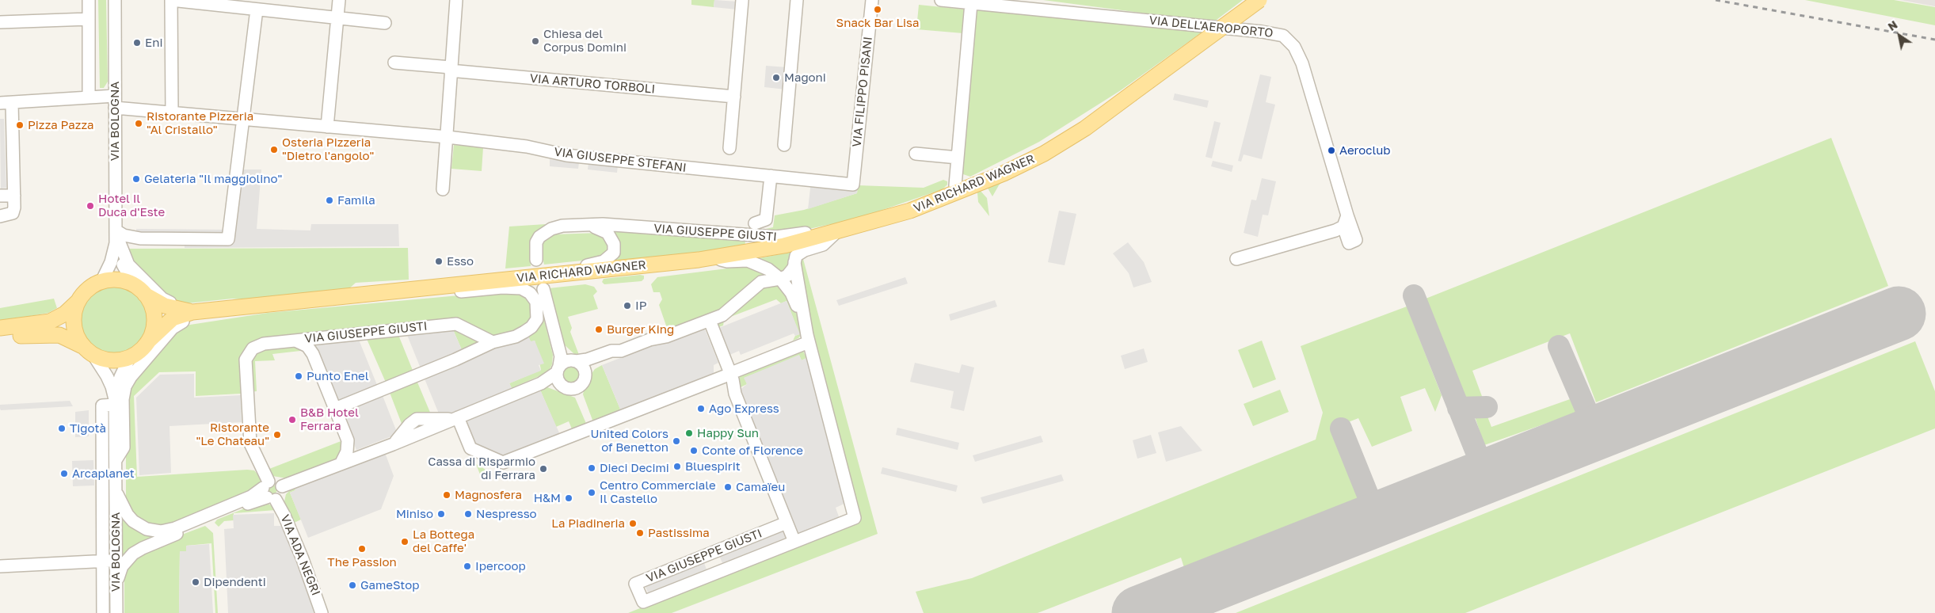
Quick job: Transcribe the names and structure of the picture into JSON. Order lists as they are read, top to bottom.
{
  "streets": {
    "main road": ["VIA BOLOGNA", "VIA RICHARD WAGNER"],
    "street": [
      "VIA DELL'AEROPORTO",
      "VIA ARTURO TORBOLI",
      "VIA FILIPPO PISANI",
      "VIA GIUSEPPE STEFANI",
      "VIA GIUSEPPE GIUSTI",
      "VIA ADA NEGRI"
    ]
  },
  "crossings": [
    ["VIA FILIPPO PISANI", "VIA GIUSEPPE STEFANI"],
    ["VIA BOLOGNA", "VIA GIUSEPPE STEFANI"],
    ["VIA BOLOGNA", "VIA RICHARD WAGNER"],
    ["VIA RICHARD WAGNER", "VIA GIUSEPPE GIUSTI"],
    ["VIA GIUSEPPE GIUSTI", "VIA ADA NEGRI"]
  ],
  "places": [
    "Snack Bar Lisa",
    "Chiesa del Corpus Domini",
    "Eni",
    "Magoni",
    "Ristorante Pizzeria \"Al Cristallo\"",
    "Pizza Pazza",
    "Osteria Pizzeria \"Dietro l'angolo\"",
    "Aeroclub",
    "Gelateria \"Il maggiolino\"",
    "Famila",
    "Hotel Il Duca d'Este",
    "Esso",
    "IP",
    "Burger King",
    "Punto Enel",
    "Ago Express",
    "B&B Hotel Ferrara",
    "Tigotà",
    "Happy Sun",
    "Ristorante \"Le Chateau\"",
    "United Colors of Benetton",
    "Conte of Florence",
    "Bluespirit",
    "Dieci Decimi",
    "Cassa di Risparmio di Ferrara",
    "Arcaplanet",
    "Camaïeu",
    "Centro Commerciale Il Castello",
    "Magnosfera",
    "H&M",
    "Miniso",
    "Nespresso",
    "La Piadineria",
    "Pastissima",
    "La Bottega del Caffe'",
    "The Passion",
    "Ipercoop",
    "Dipendenti",
    "GameStop"
  ],
  "north": "top left"
}
